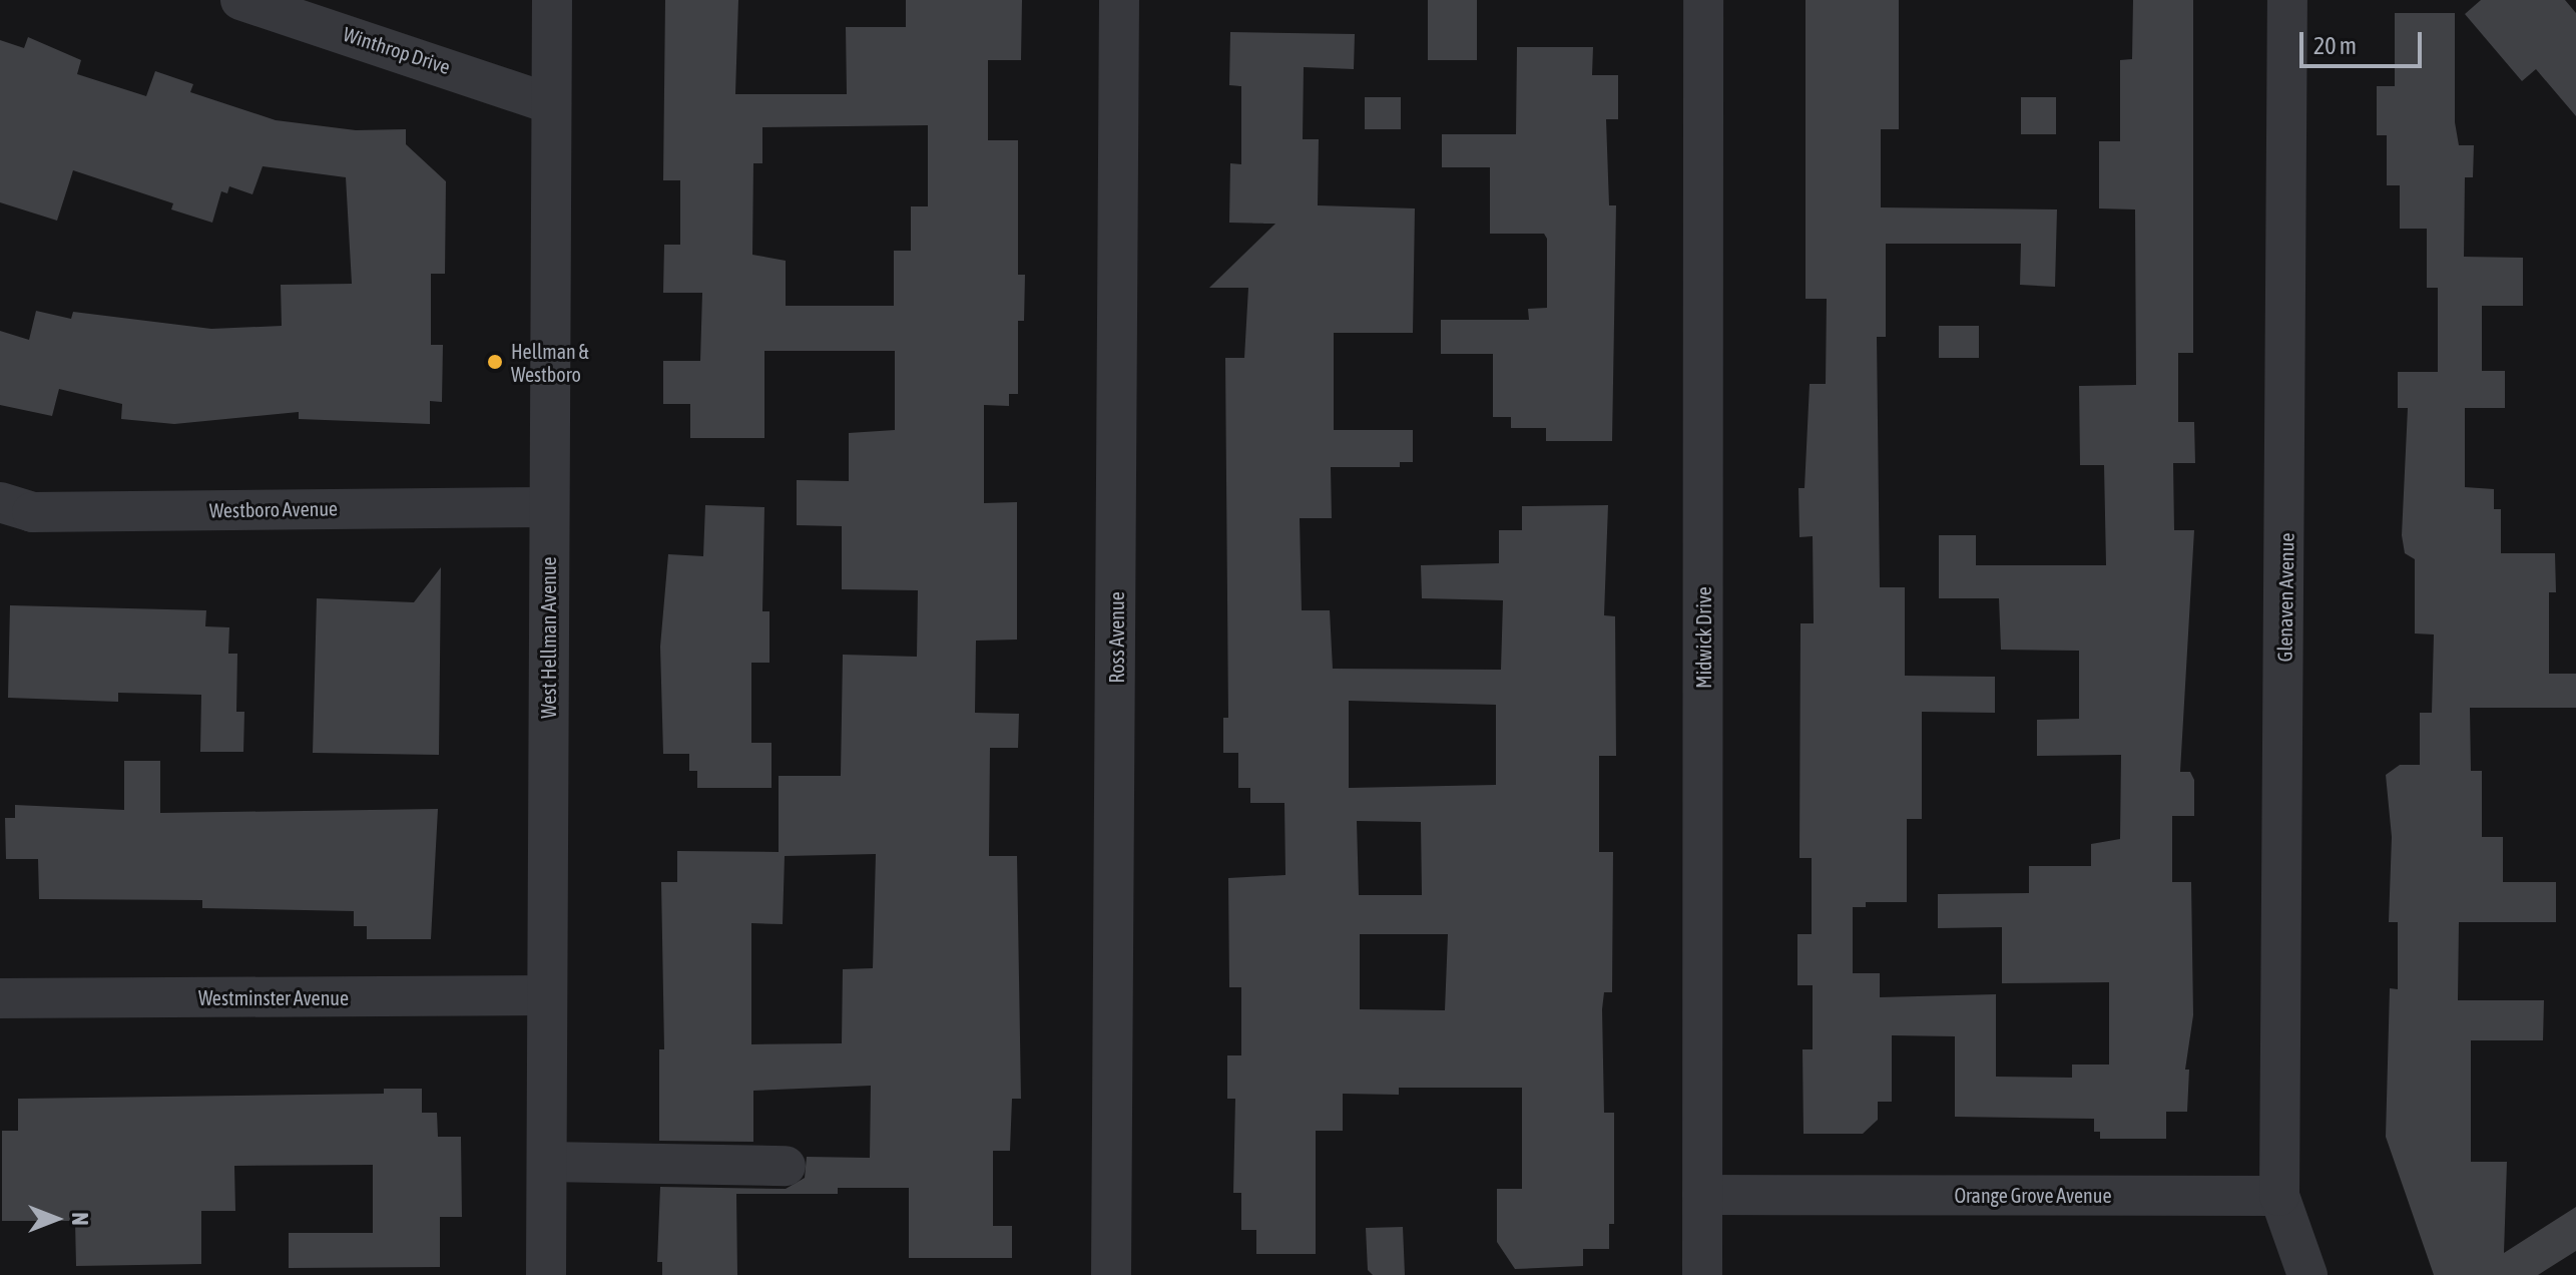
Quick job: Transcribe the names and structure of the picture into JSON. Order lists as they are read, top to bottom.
{
  "streets": {
    "street": [
      "Winthrop Drive",
      "Westboro Avenue",
      "Glenaven Avenue",
      "West Hellman Avenue",
      "Ross Avenue",
      "Midwick Drive",
      "Westminster Avenue",
      "Orange Grove Avenue"
    ]
  },
  "crossings": [
    ["Winthrop Drive", "West Hellman Avenue"],
    ["Westboro Avenue", "West Hellman Avenue"],
    ["Glenaven Avenue", "Orange Grove Avenue"],
    ["West Hellman Avenue", "Westminster Avenue"],
    ["Midwick Drive", "Orange Grove Avenue"]
  ],
  "places": ["Hellman & Westboro"],
  "scale_bar": "20 m",
  "north": "right"
}
